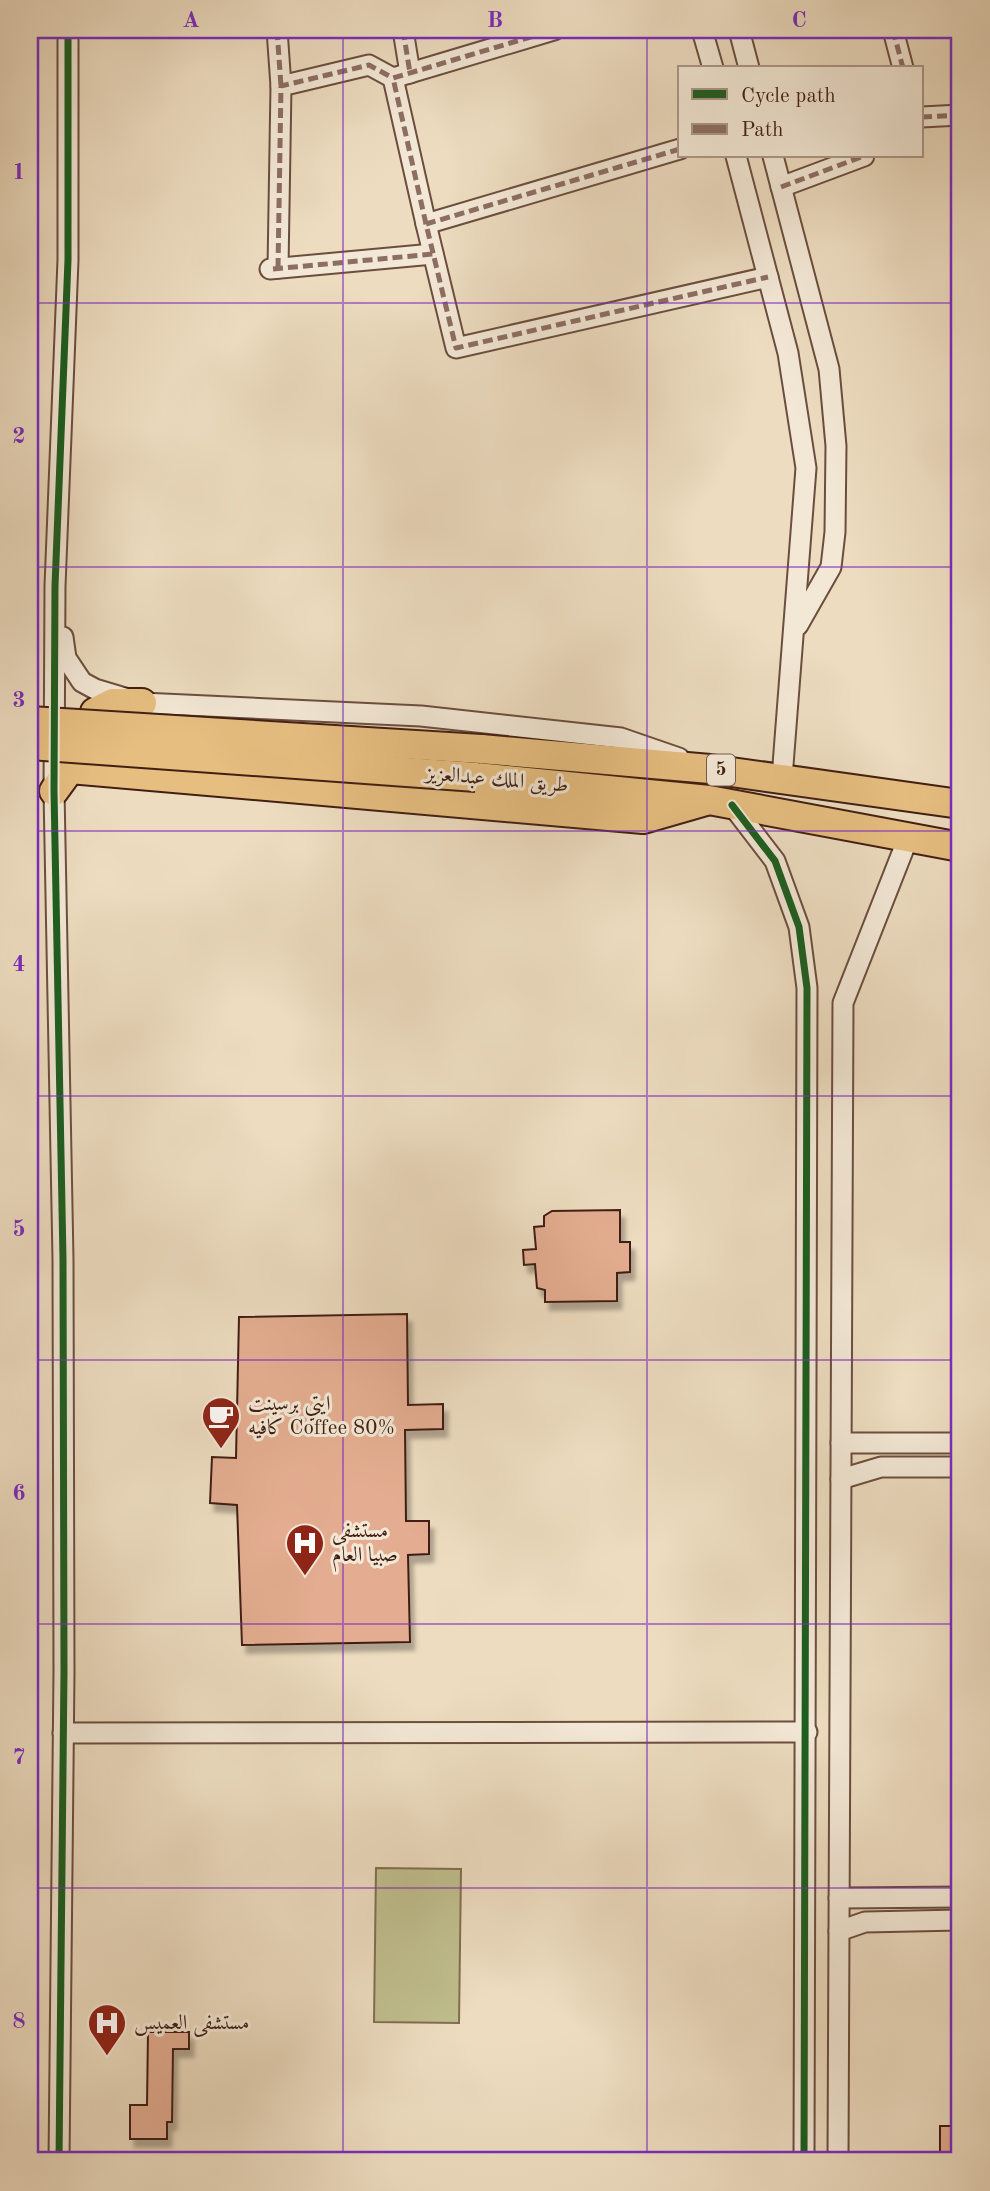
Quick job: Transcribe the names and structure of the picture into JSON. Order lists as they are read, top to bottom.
{
  "streets": {
    "highway": ["5", "طريق الملك عبدالعزيز"]
  },
  "places": {
    "cafe": ["ايتي برسينت كافيه Coffee 80%"],
    "hospital": ["مستشفى صبيا العام", "مستشفى العميس"]
  },
  "legend": ["Cycle path", "Path"],
  "grid": {
    "columns": ["A", "B", "C"],
    "rows": [
      "1",
      "2",
      "3",
      "4",
      "5",
      "6",
      "7",
      "8"
    ]
  }
}
